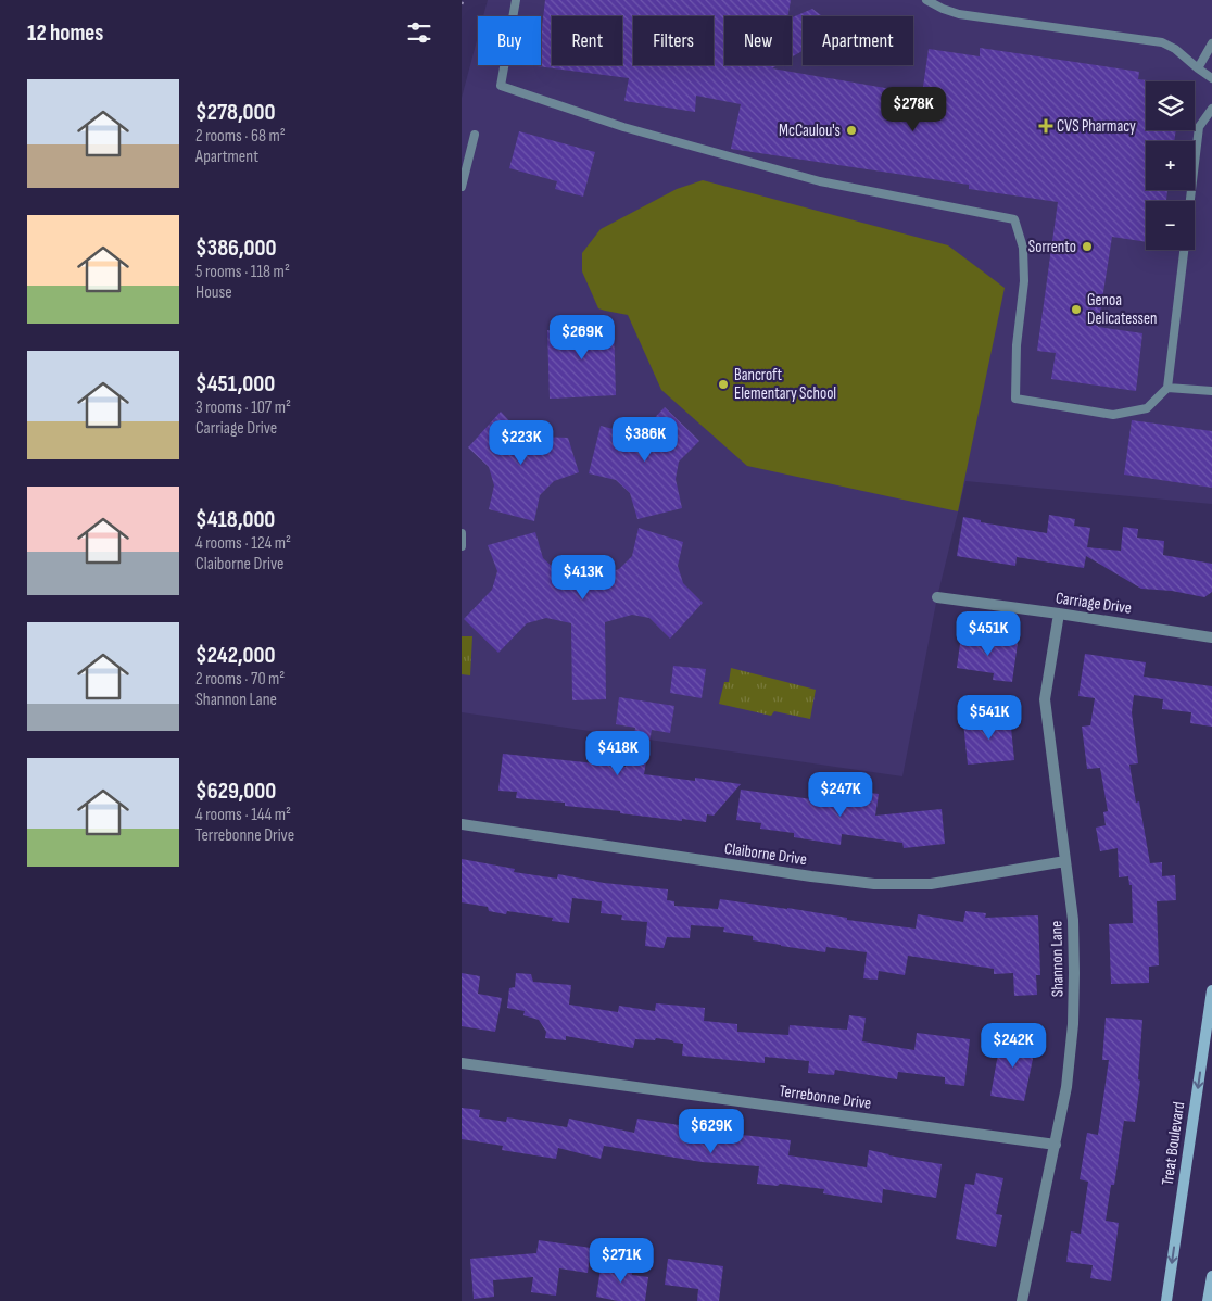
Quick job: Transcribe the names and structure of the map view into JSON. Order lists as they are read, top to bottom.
{
  "streets": {
    "main road": ["Treat Boulevard"],
    "street": [
      "Carriage Drive",
      "Claiborne Drive",
      "Shannon Lane",
      "Terrebonne Drive"
    ]
  },
  "crossings": [
    ["Carriage Drive", "Shannon Lane"],
    ["Claiborne Drive", "Shannon Lane"],
    ["Shannon Lane", "Terrebonne Drive"]
  ],
  "one_way": ["Treat Boulevard"],
  "places": {
    "health": ["CVS Pharmacy"],
    "other": [
      "McCaulou's",
      "Sorrento",
      "Genoa Delicatessen",
      "Bancroft Elementary School"
    ]
  },
  "page": {
    "heading": "12 homes",
    "chip": [
      "Buy",
      "Rent",
      "Filters",
      "New",
      "Apartment"
    ],
    "list": [
      {
        "name": "$278,000",
        "note": "2 rooms · 68 m² · Apartment"
      },
      {
        "name": "$386,000",
        "note": "5 rooms · 118 m² · House"
      },
      {
        "name": "$451,000",
        "note": "3 rooms · 107 m² · Carriage Drive"
      },
      {
        "name": "$418,000",
        "note": "4 rooms · 124 m² · Claiborne Drive"
      },
      {
        "name": "$242,000",
        "note": "2 rooms · 70 m² · Shannon Lane"
      },
      {
        "name": "$629,000",
        "note": "4 rooms · 144 m² · Terrebonne Drive"
      }
    ],
    "map_buttons": ["+", "−"],
    "price": [
      "$278K",
      "$269K",
      "$386K",
      "$223K",
      "$413K",
      "$451K",
      "$541K",
      "$418K",
      "$247K",
      "$242K",
      "$629K",
      "$271K"
    ]
  }
}
